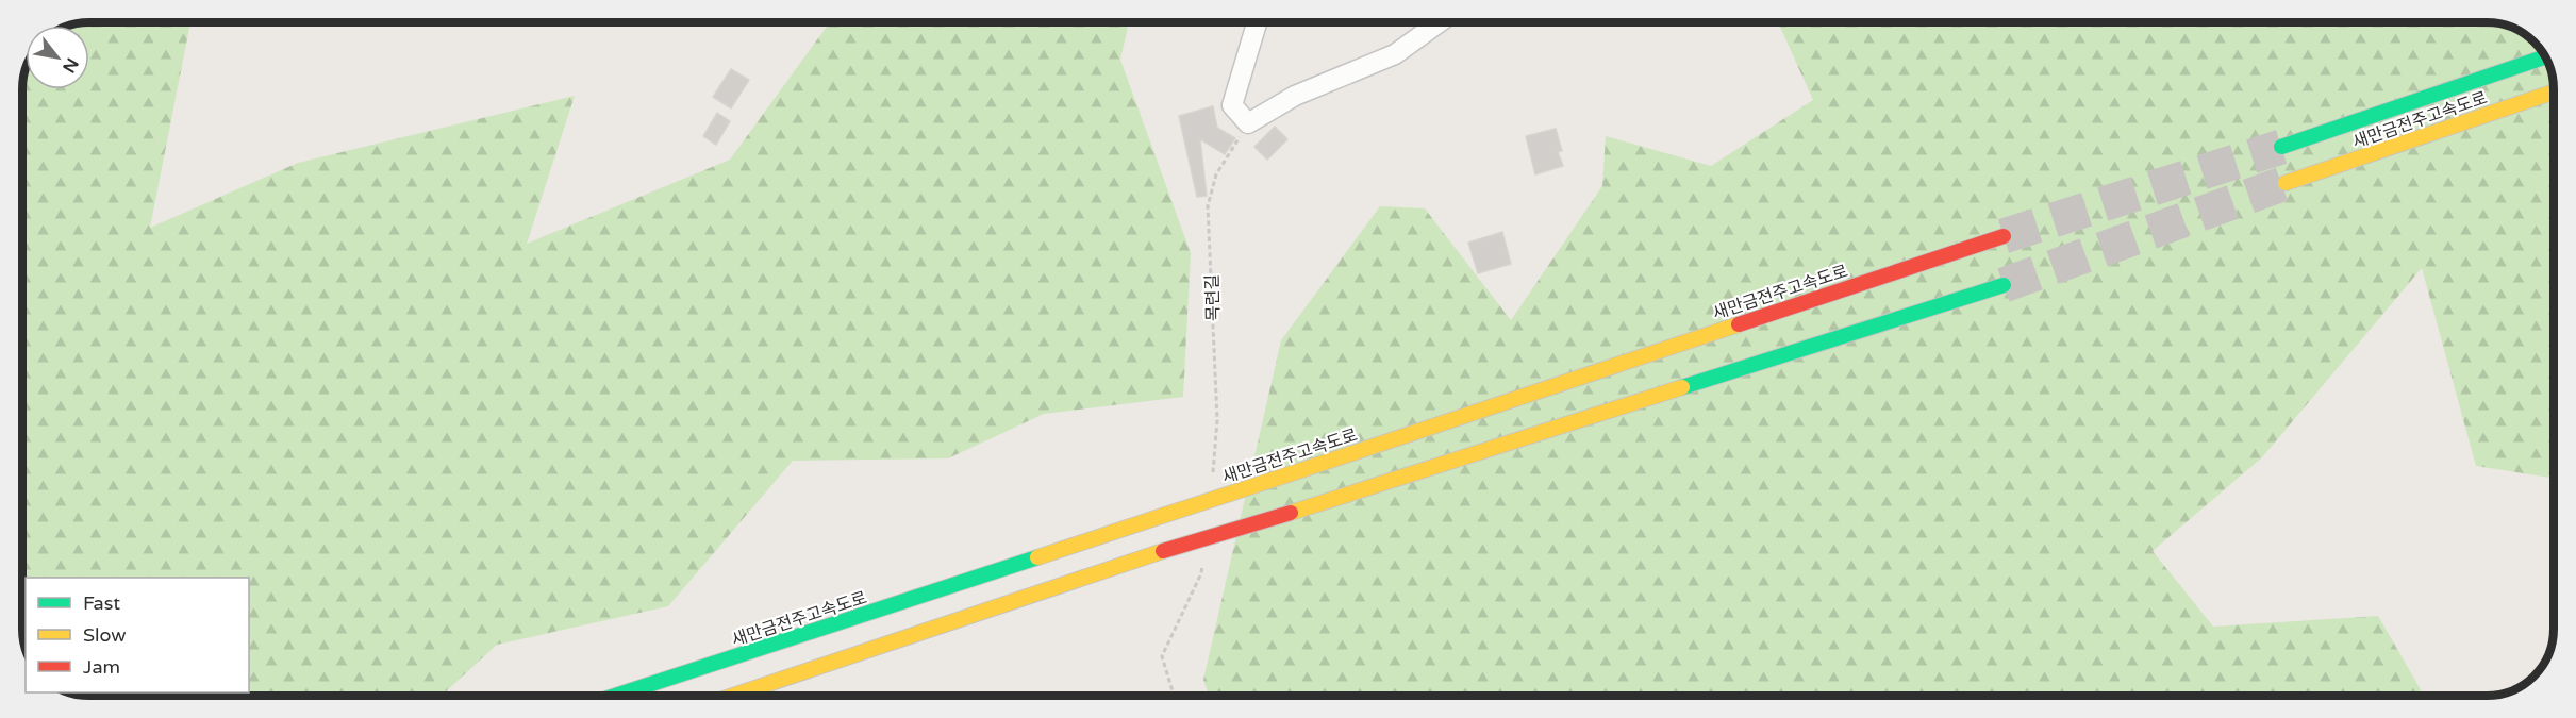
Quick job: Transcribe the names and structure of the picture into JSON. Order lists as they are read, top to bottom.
{
  "streets": {
    "highway": ["새만금전주고속도로"],
    "path": ["목련길"]
  },
  "legend": ["Fast", "Slow", "Jam"],
  "north": "bottom right"
}
